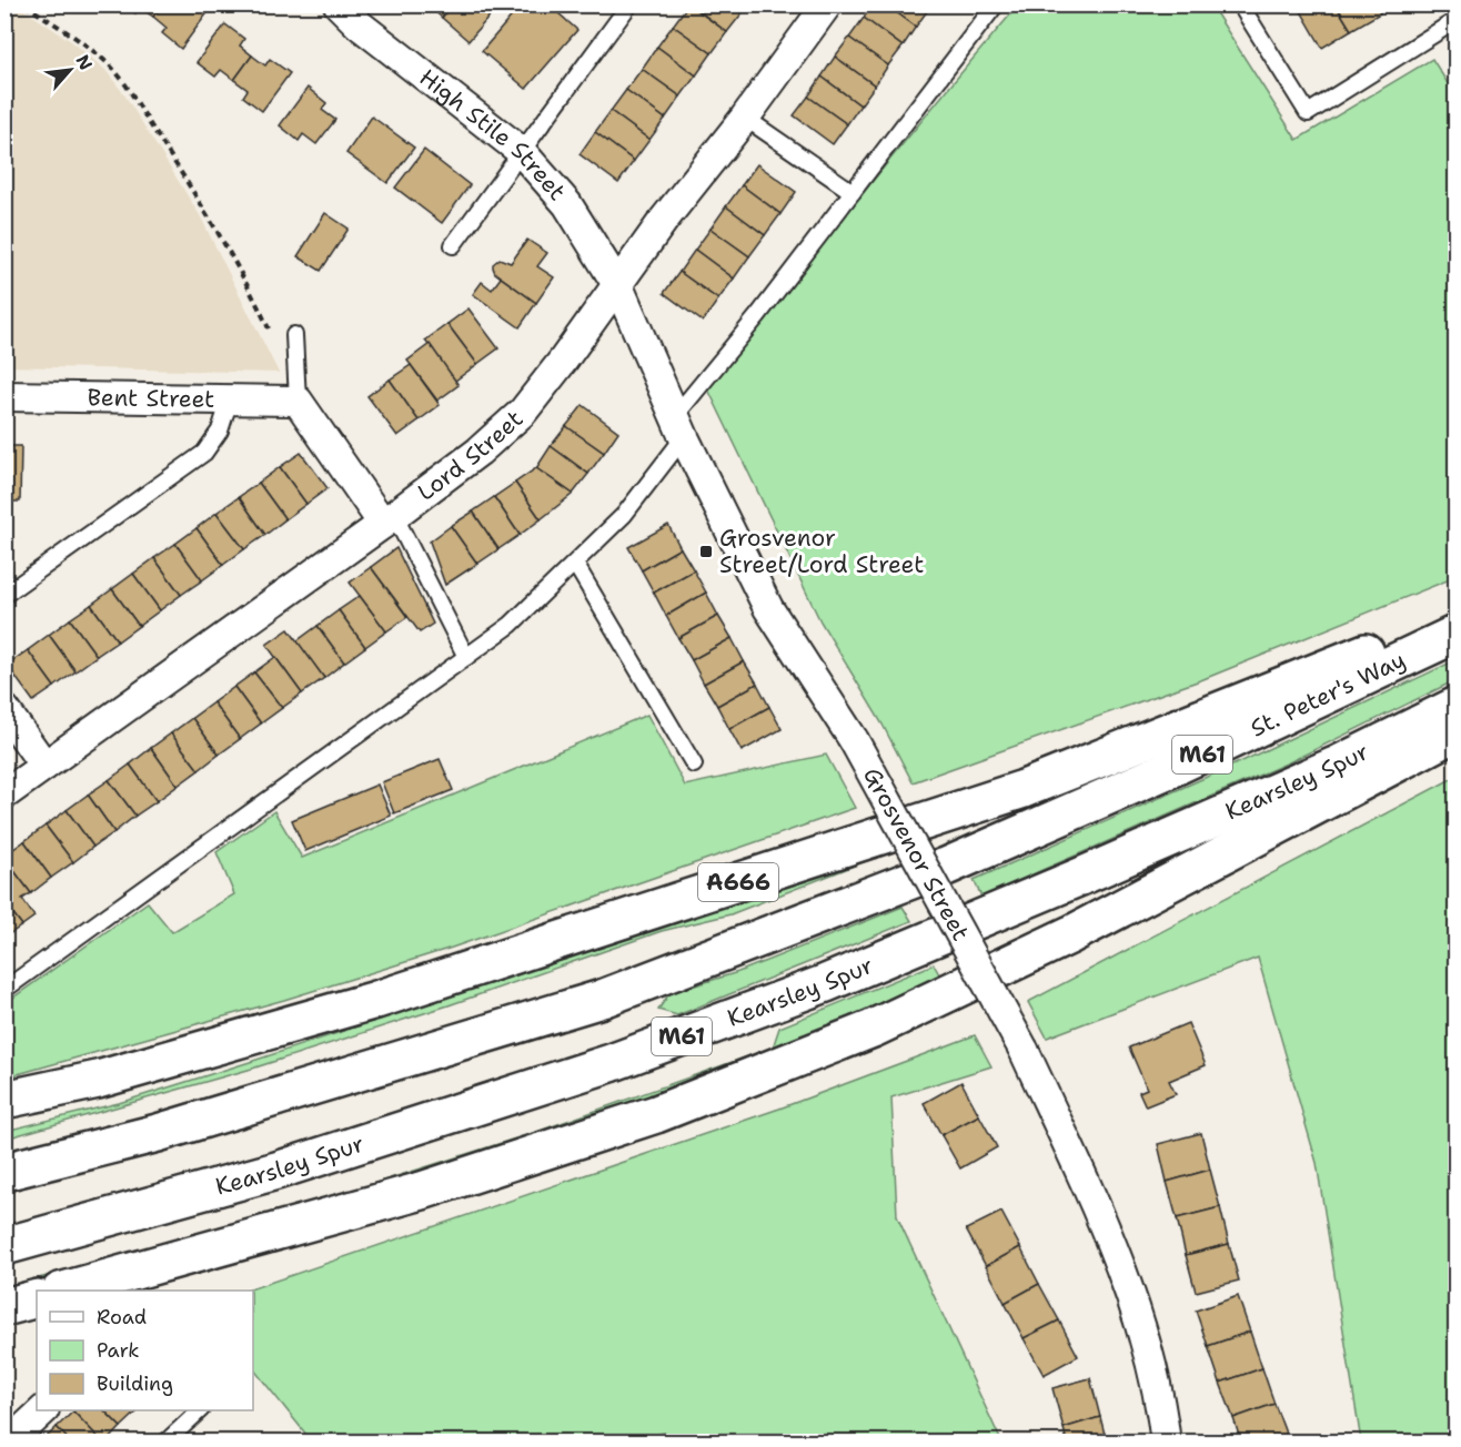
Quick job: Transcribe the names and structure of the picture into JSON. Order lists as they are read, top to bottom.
{
  "streets": {
    "highway": [
      "St. Peter's Way",
      "M61",
      "Kearsley Spur",
      "A666"
    ],
    "street": [
      "High Stile Street",
      "Bent Street",
      "Lord Street",
      "Grosvenor Street"
    ]
  },
  "crossings": [
    ["High Stile Street", "Lord Street"],
    ["High Stile Street", "Grosvenor Street"],
    ["Lord Street", "Grosvenor Street"]
  ],
  "places": {
    "transit": ["Grosvenor Street/Lord Street"]
  },
  "legend": ["Road", "Park", "Building"],
  "north": "top right"
}
